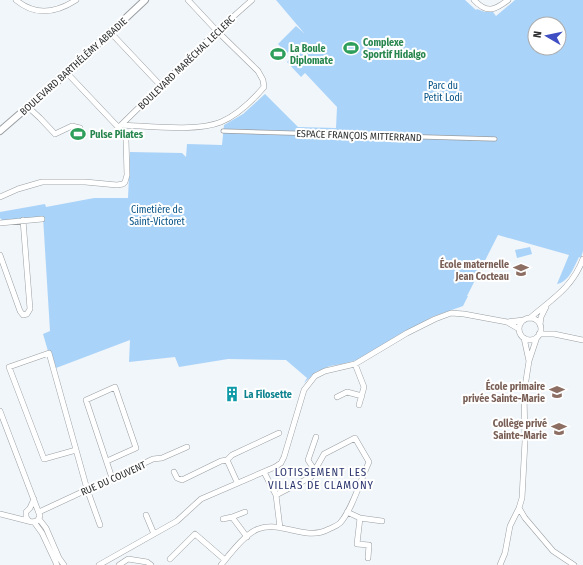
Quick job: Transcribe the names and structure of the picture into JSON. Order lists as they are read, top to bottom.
{
  "streets": {
    "street": [
      "BOULEVARD MARÉCHAL LECLERC",
      "BOULEVARD BARTHÉLÉMY ABBADIE",
      "ESPACE FRANÇOIS MITTERRAND",
      "RUE DU COUVENT"
    ]
  },
  "districts": ["LOTISSEMENT LES VILLAS DE CLAMONY"],
  "parks": ["Parc du Petit Lodi", "Cimetière de Saint-Victoret"],
  "places": {
    "sports": ["Complexe Sportif Hidalgo", "La Boule Diplomate", "Pulse Pilates"],
    "school or university": ["École maternelle Jean Cocteau", "École primaire privée Sainte-Marie", "Collège privé Sainte-Marie"],
    "building": ["La Filosette"]
  },
  "north": "left"
}
